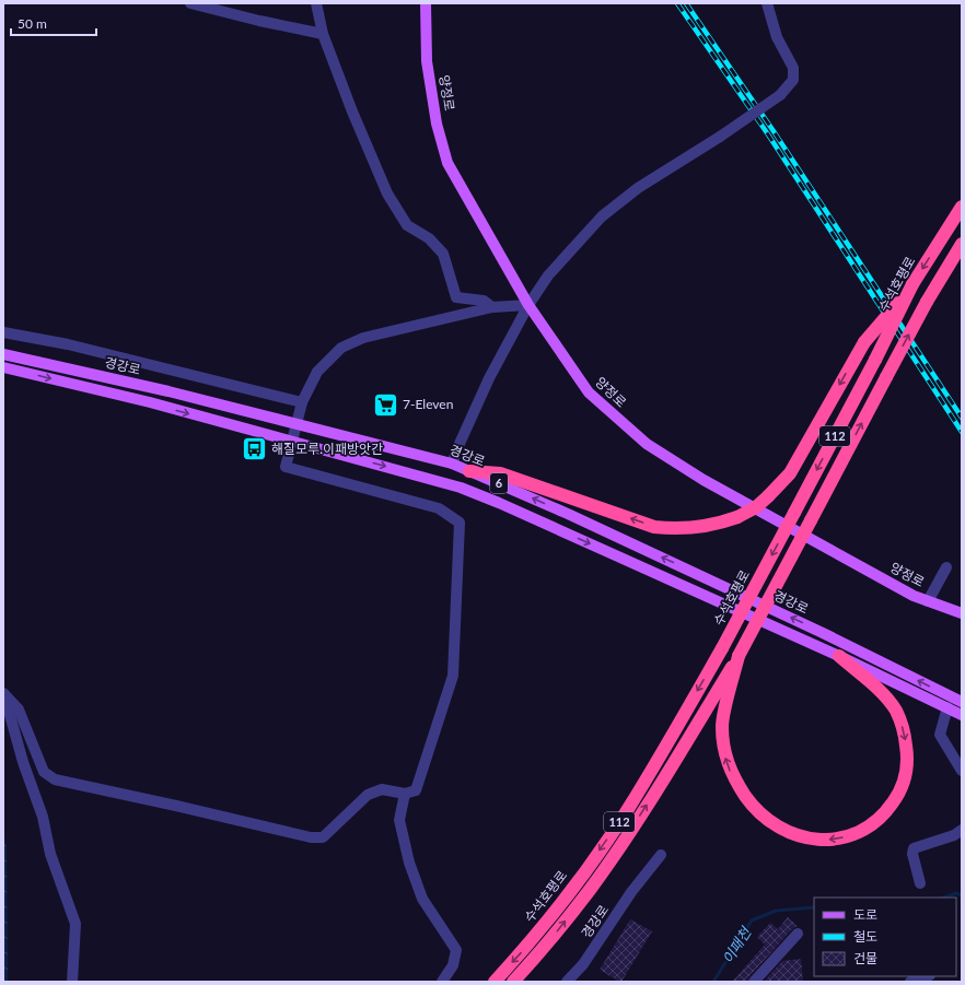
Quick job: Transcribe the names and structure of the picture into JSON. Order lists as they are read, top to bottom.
{
  "streets": {
    "highway": ["수석호평로", "112"],
    "main road": ["양정로", "경강로", "6"]
  },
  "water": ["이패천"],
  "places": {
    "supermarket": ["7-Eleven"],
    "bus stop": ["해질모루.이패방앗간"]
  },
  "legend": ["도로", "철도", "건물"],
  "scale_bar": "50 m"
}
